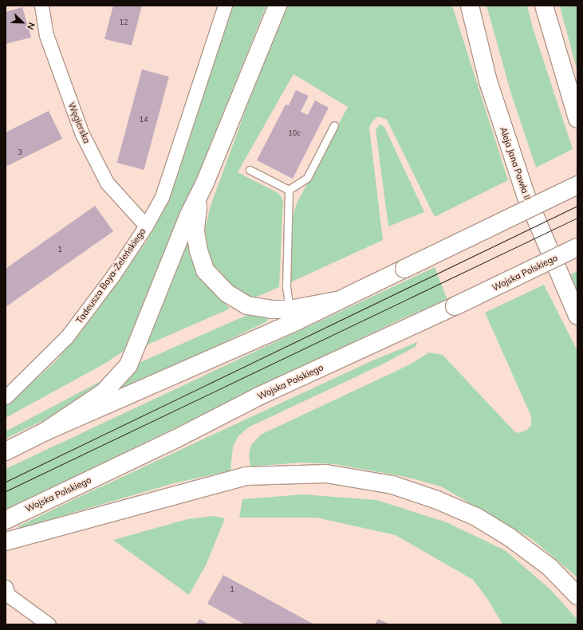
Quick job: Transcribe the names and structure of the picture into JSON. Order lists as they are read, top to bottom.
{
  "streets": {
    "main road": ["Aleja Jana Pawła II", "Wojska Polskiego"],
    "street": ["Węgierska", "Tadeusza Boya-Żeleńskiego"]
  },
  "crossings": [
    ["Węgierska", "Tadeusza Boya-Żeleńskiego"]
  ],
  "house_numbers": [
    "12",
    "14",
    "10c",
    "3",
    "1",
    "1"
  ],
  "north": "bottom right"
}
